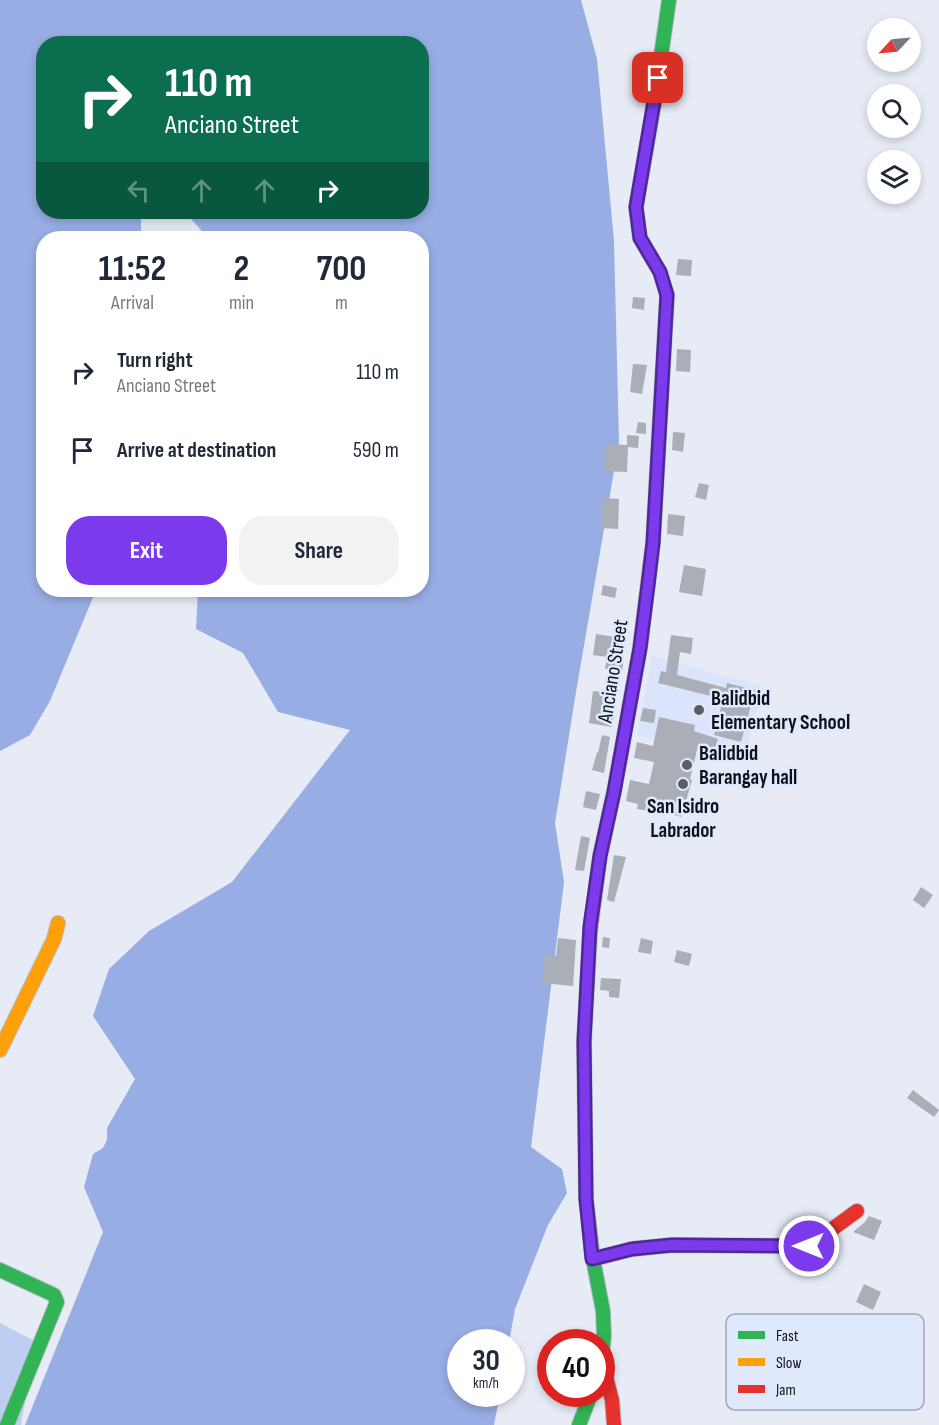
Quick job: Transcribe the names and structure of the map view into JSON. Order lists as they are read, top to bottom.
{
  "streets": {
    "main road": ["Anciano Street"]
  },
  "places": ["Balidbid Elementary School", "Balidbid Barangay hall", "San Isidro Labrador"],
  "legend": ["Fast", "Slow", "Jam"],
  "north": "bottom left",
  "page": {
    "turn": ["110 m", "Anciano Street"],
    "eta": [
      "11:52",
      "Arrival",
      "2",
      "min",
      "700",
      "m"
    ],
    "list": [
      {
        "name": "Turn right",
        "note": "Anciano Street",
        "value": "110 m"
      },
      {
        "name": "Arrive at destination",
        "value": "590 m"
      }
    ],
    "buttons": ["Exit", "Share"],
    "speed": "30 km/h",
    "limit": "40"
  }
}
